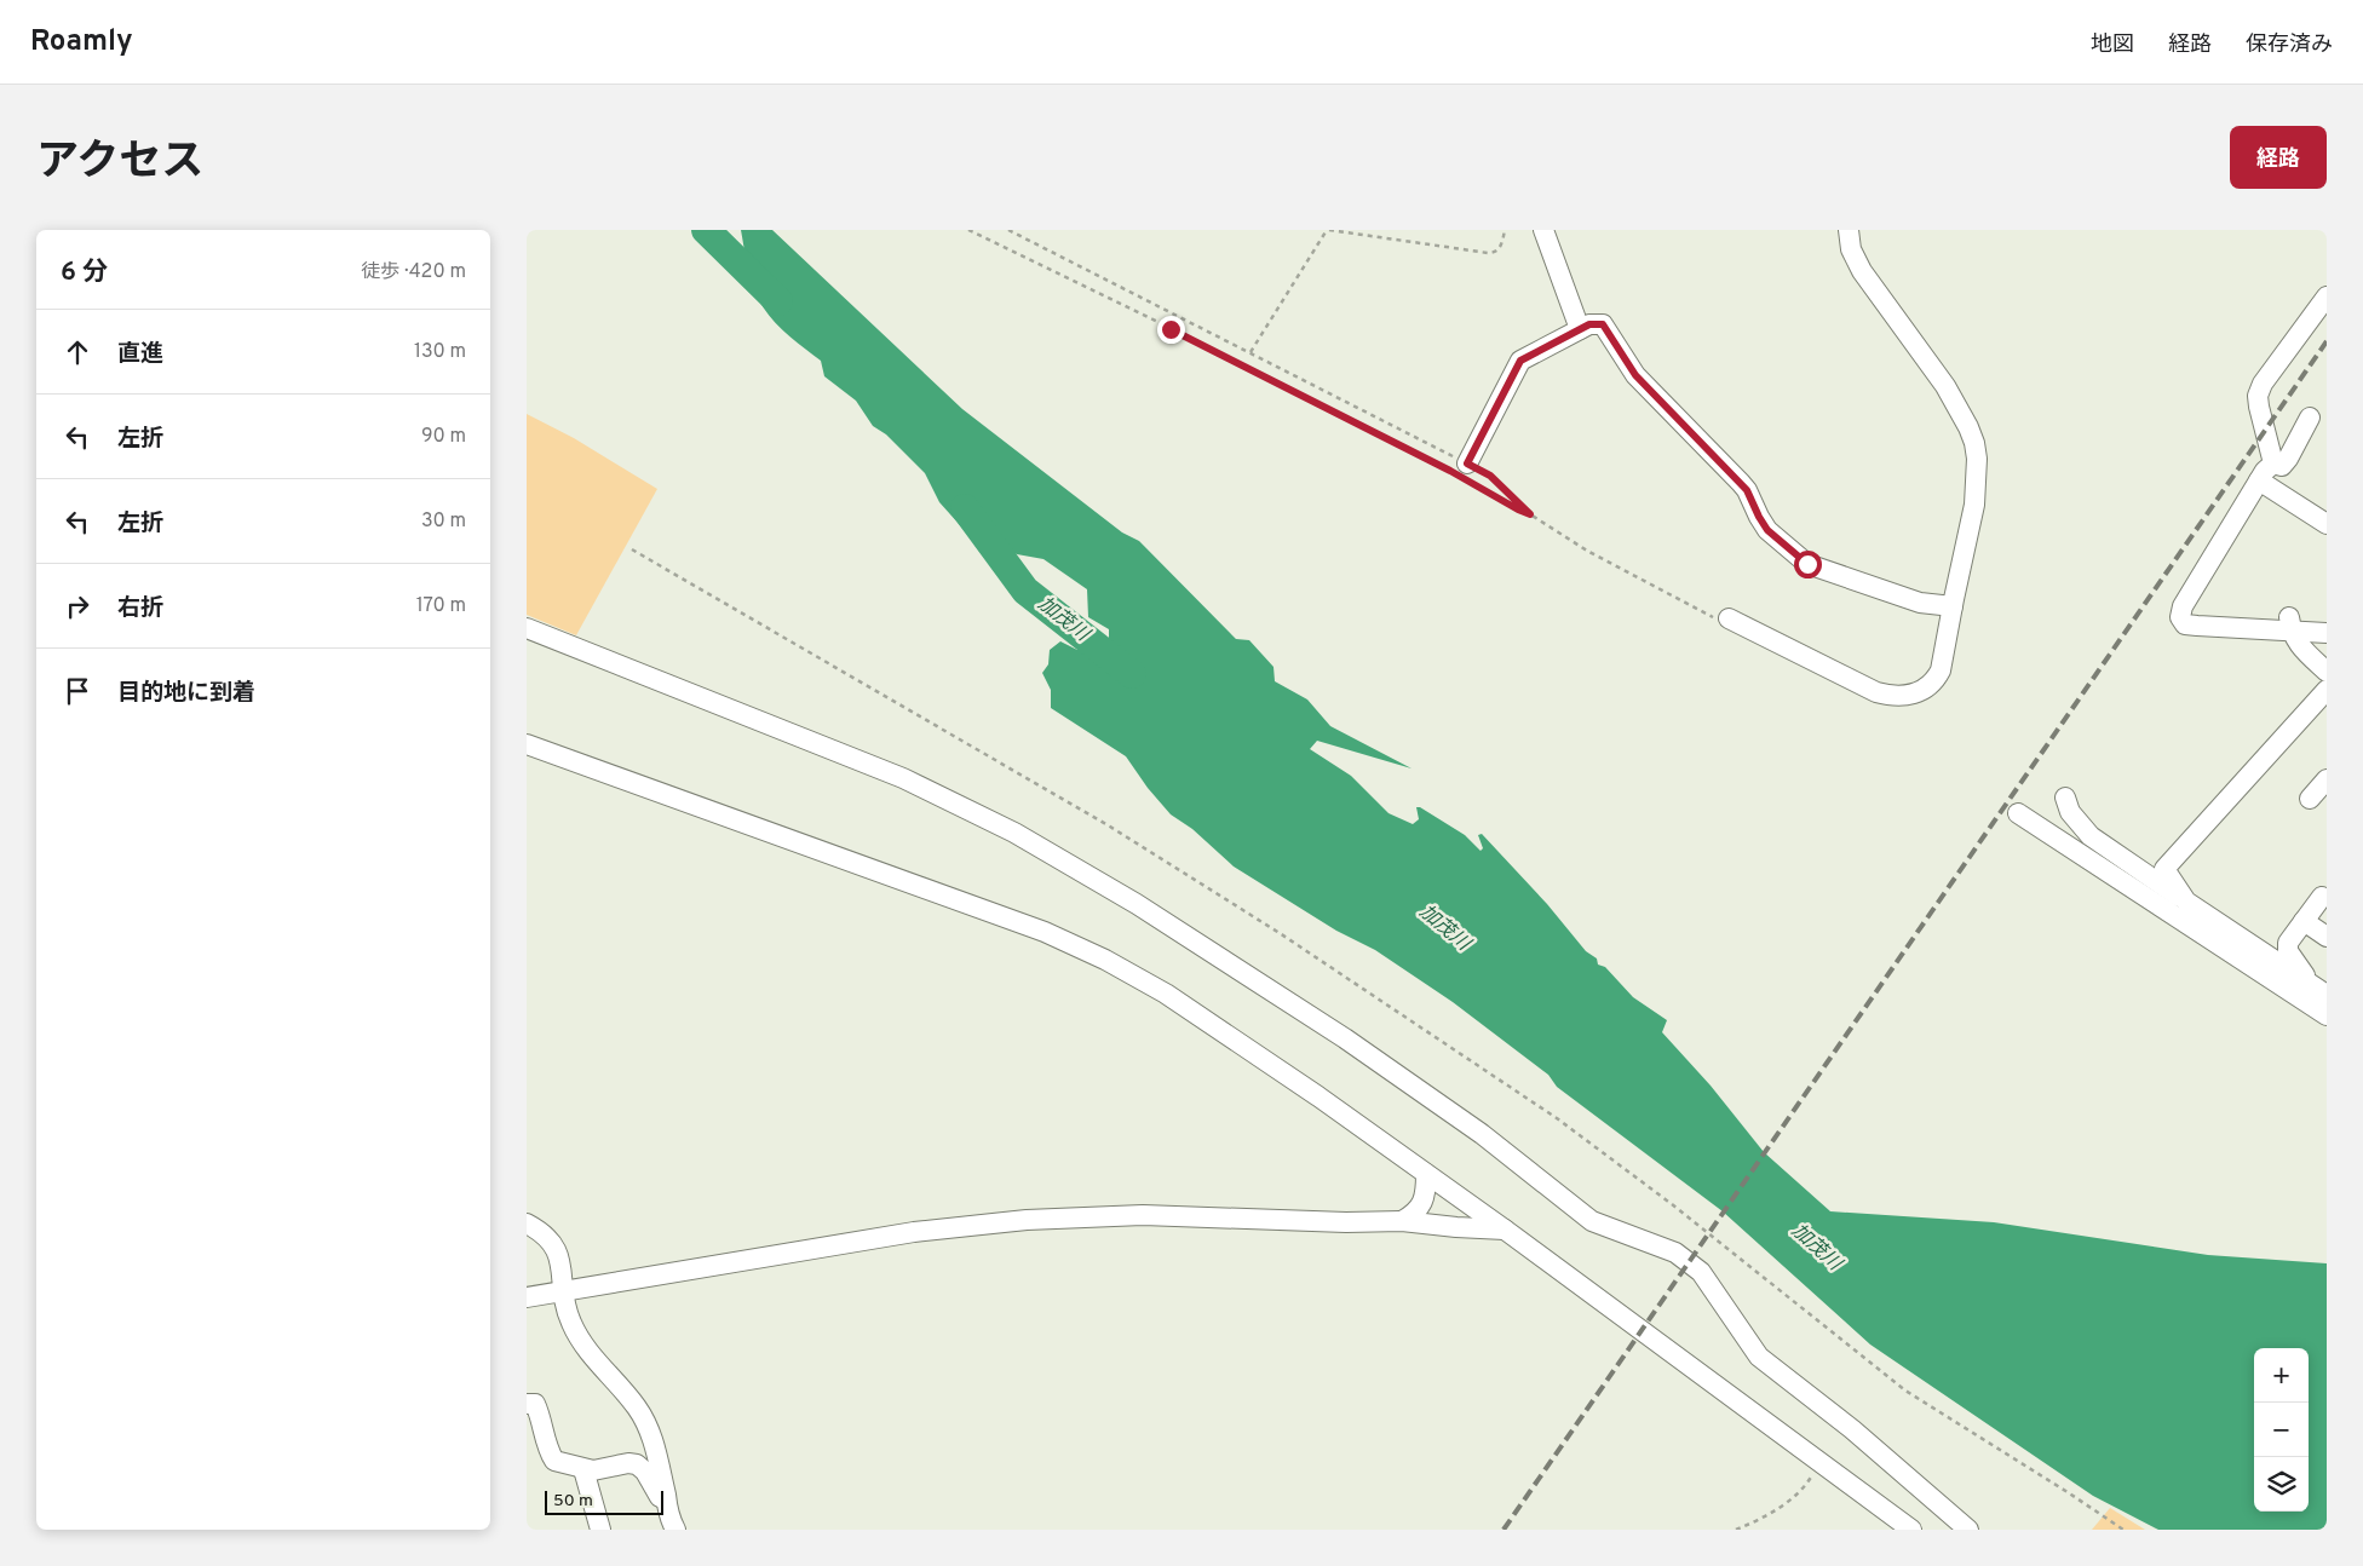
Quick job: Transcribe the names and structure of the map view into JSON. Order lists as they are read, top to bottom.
{
  "water": ["加茂川"],
  "scale_bar": "50 m",
  "page": {
    "header": "Roamly",
    "nav": ["地図", "経路", "保存済み"],
    "title": "アクセス",
    "buttons": "経路",
    "heading": ["6 分", "徒歩 · 420 m"],
    "list": [
      ["直進", "130 m"],
      ["左折", "90 m"],
      ["左折", "30 m"],
      ["右折", "170 m"],
      "目的地に到着"
    ],
    "map_buttons": ["+", "−"],
    "scale": "50 m"
  }
}
